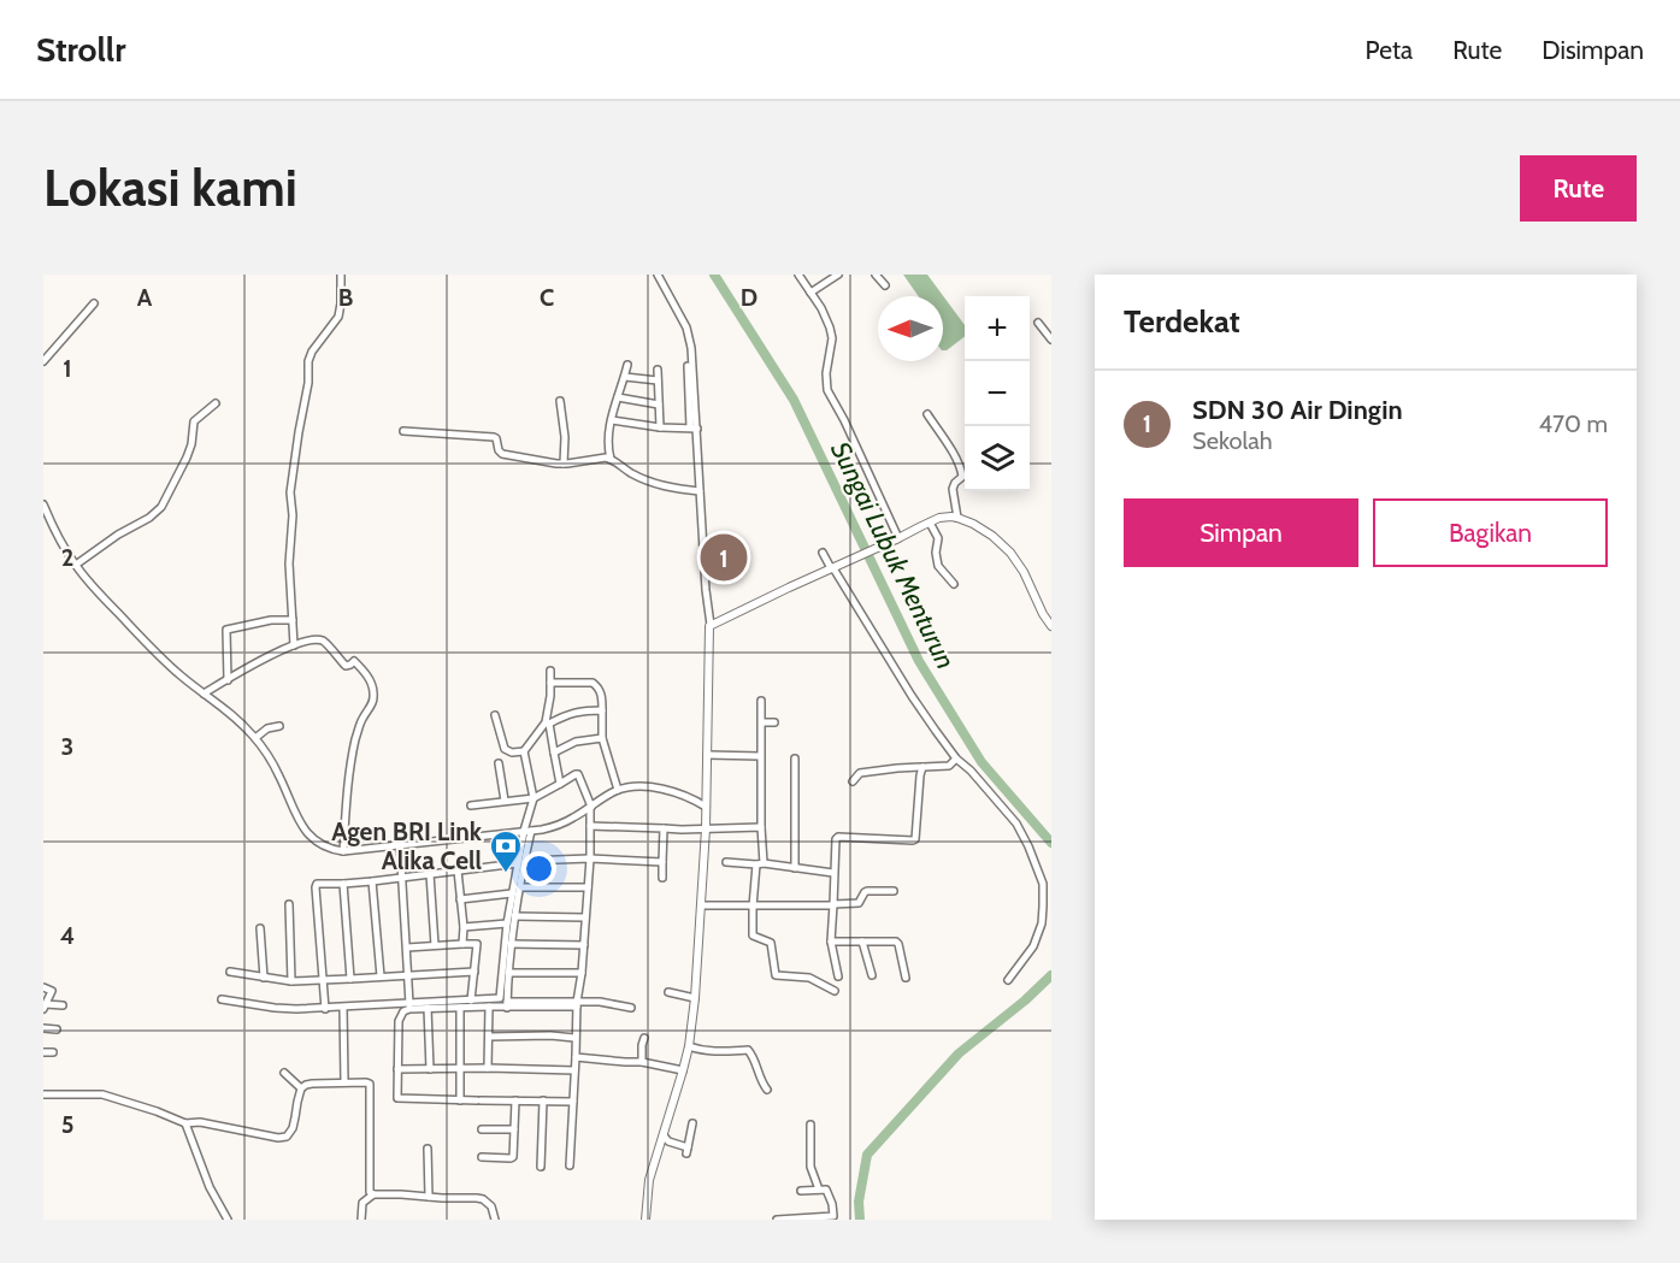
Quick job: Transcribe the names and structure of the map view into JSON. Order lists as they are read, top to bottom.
{
  "water": ["Sungai Lubuk Menturun"],
  "places": {
    "bank": ["Agen BRI Link Alika Cell"]
  },
  "north": "left",
  "page": {
    "header": "Strollr",
    "nav": ["Peta", "Rute", "Disimpan"],
    "buttons": [
      "Rute",
      ["Simpan", "Bagikan"]
    ],
    "title": "Lokasi kami",
    "heading": "Terdekat",
    "map_buttons": ["+", "−"],
    "list": [
      {
        "mark": "1",
        "name": "SDN 30 Air Dingin",
        "note": "Sekolah",
        "value": "470 m"
      }
    ],
    "pins": "1"
  },
  "grid": {
    "columns": [
      "A",
      "B",
      "C",
      "D"
    ],
    "rows": [
      "1",
      "2",
      "3",
      "4",
      "5"
    ]
  }
}
